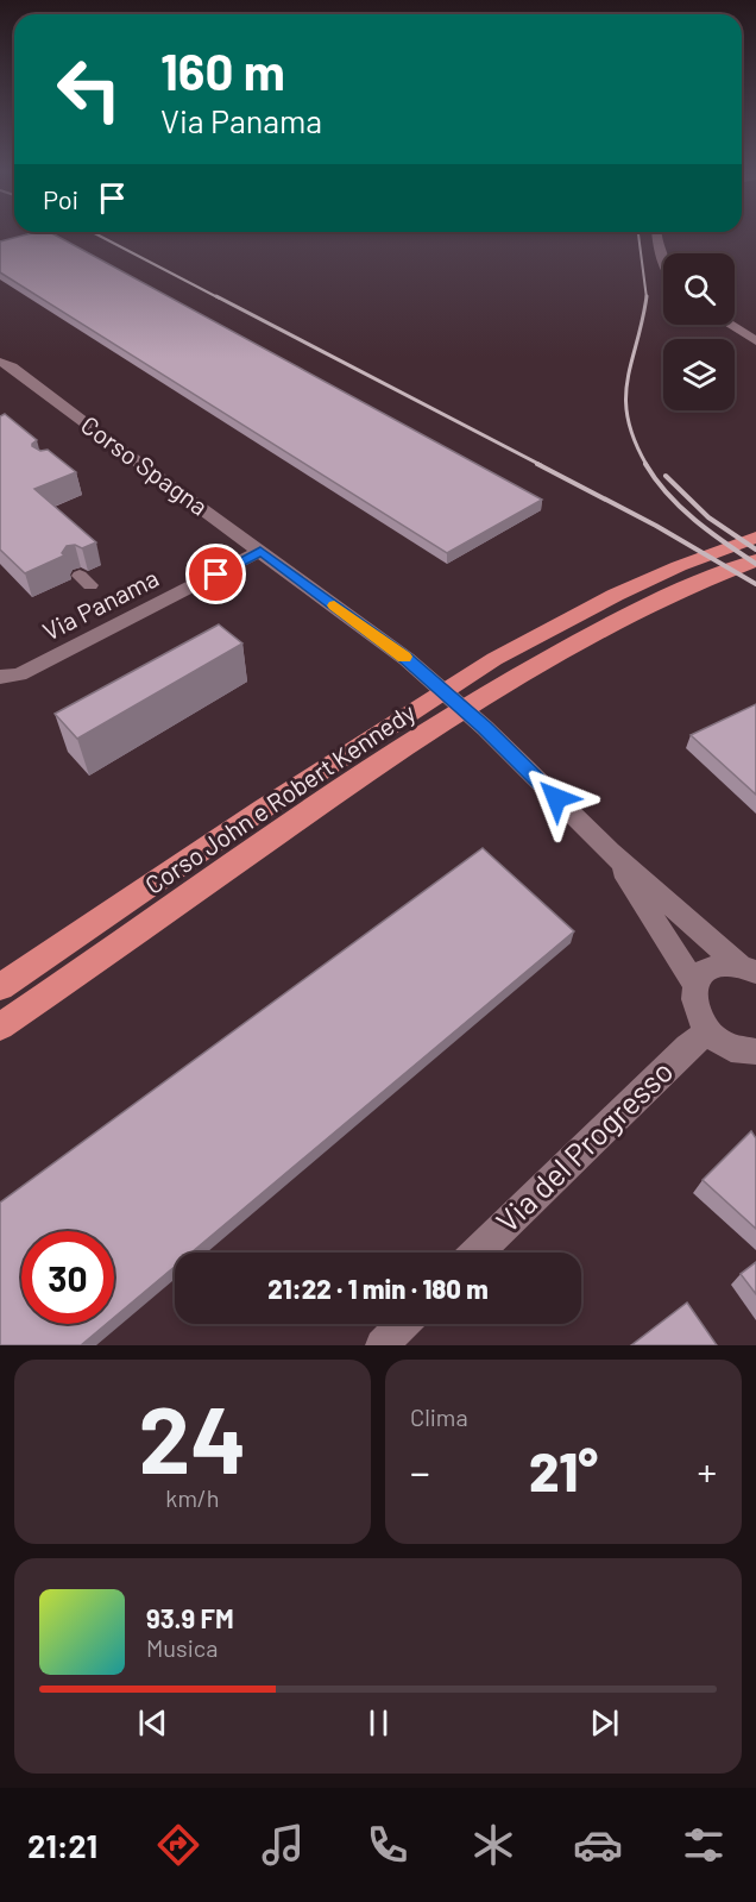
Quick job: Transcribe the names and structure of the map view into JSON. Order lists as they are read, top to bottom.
{
  "streets": {
    "highway": ["Corso John e Robert Kennedy"],
    "street": ["Corso Spagna", "Via Panama", "Via del Progresso"]
  },
  "crossings": [
    ["Corso Spagna", "Via Panama"],
    ["Corso Spagna", "Via del Progresso"]
  ],
  "page": {
    "turn": ["160 m", "Via Panama"],
    "then": "Poi",
    "limit": "30",
    "trip": "21:22 · 1 min · 180 m",
    "tile": [
      ["24", "km/h"],
      "Clima"
    ],
    "heat": ["−", "21°", "+"],
    "song": ["93.9 FM", "Musica"],
    "tabs": "21:21"
  }
}
